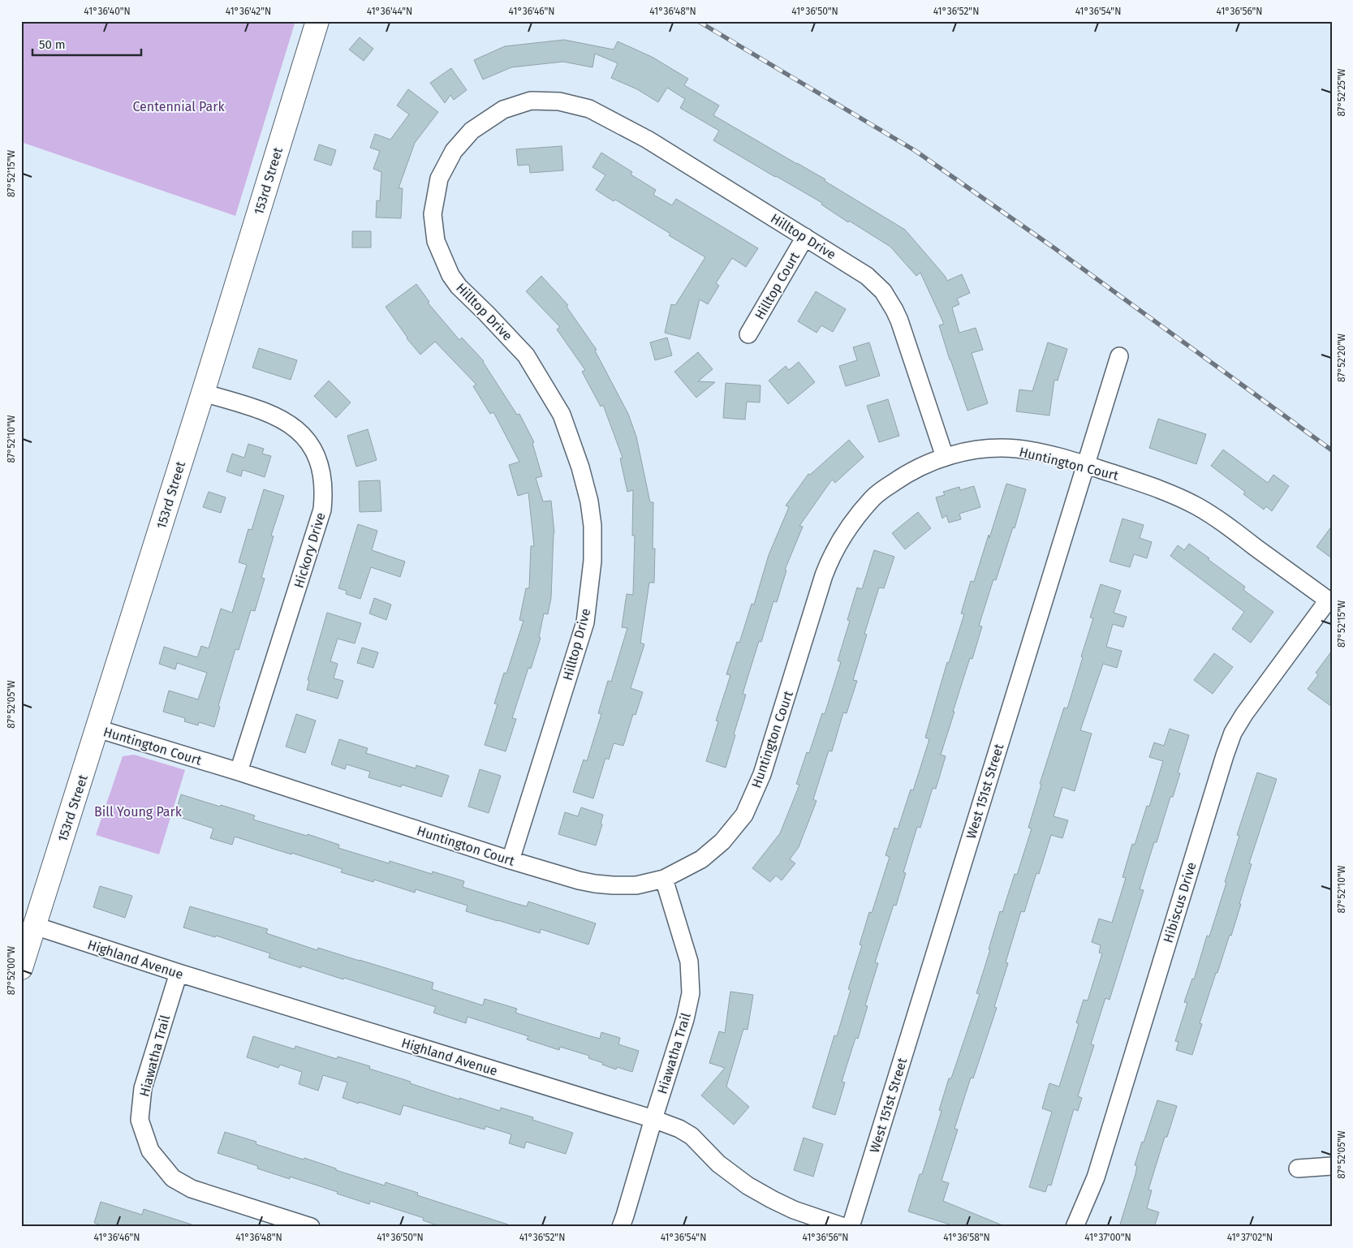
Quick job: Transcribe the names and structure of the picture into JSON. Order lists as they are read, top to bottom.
{
  "streets": {
    "street": [
      "153rd Street",
      "Hilltop Drive",
      "Hilltop Court",
      "Huntington Court",
      "Hickory Drive",
      "West 151st Street",
      "Hibiscus Drive",
      "Highland Avenue",
      "Hiawatha Trail"
    ]
  },
  "crossings": [
    ["153rd Street", "Huntington Court"],
    ["153rd Street", "Hickory Drive"],
    ["153rd Street", "Highland Avenue"],
    ["Hilltop Drive", "Hilltop Court"],
    ["Hilltop Drive", "Huntington Court"],
    ["Huntington Court", "Hickory Drive"],
    ["Huntington Court", "West 151st Street"],
    ["Huntington Court", "Hibiscus Drive"],
    ["Huntington Court", "Hiawatha Trail"],
    ["Highland Avenue", "Hiawatha Trail"]
  ],
  "parks": ["Centennial Park", "Bill Young Park"],
  "scale_bar": "50 m",
  "coordinates": [
    "41°36'40\"N",
    "41°36'42\"N",
    "41°36'44\"N",
    "41°36'46\"N",
    "41°36'48\"N",
    "41°36'50\"N",
    "41°36'52\"N",
    "41°36'54\"N",
    "41°36'56\"N",
    "87°52'25\"W",
    "87°52'15\"W",
    "87°52'20\"W",
    "87°52'10\"W",
    "87°52'05\"W",
    "87°52'00\"W",
    "41°36'58\"N",
    "41°37'00\"N",
    "41°37'02\"N"
  ]
}
